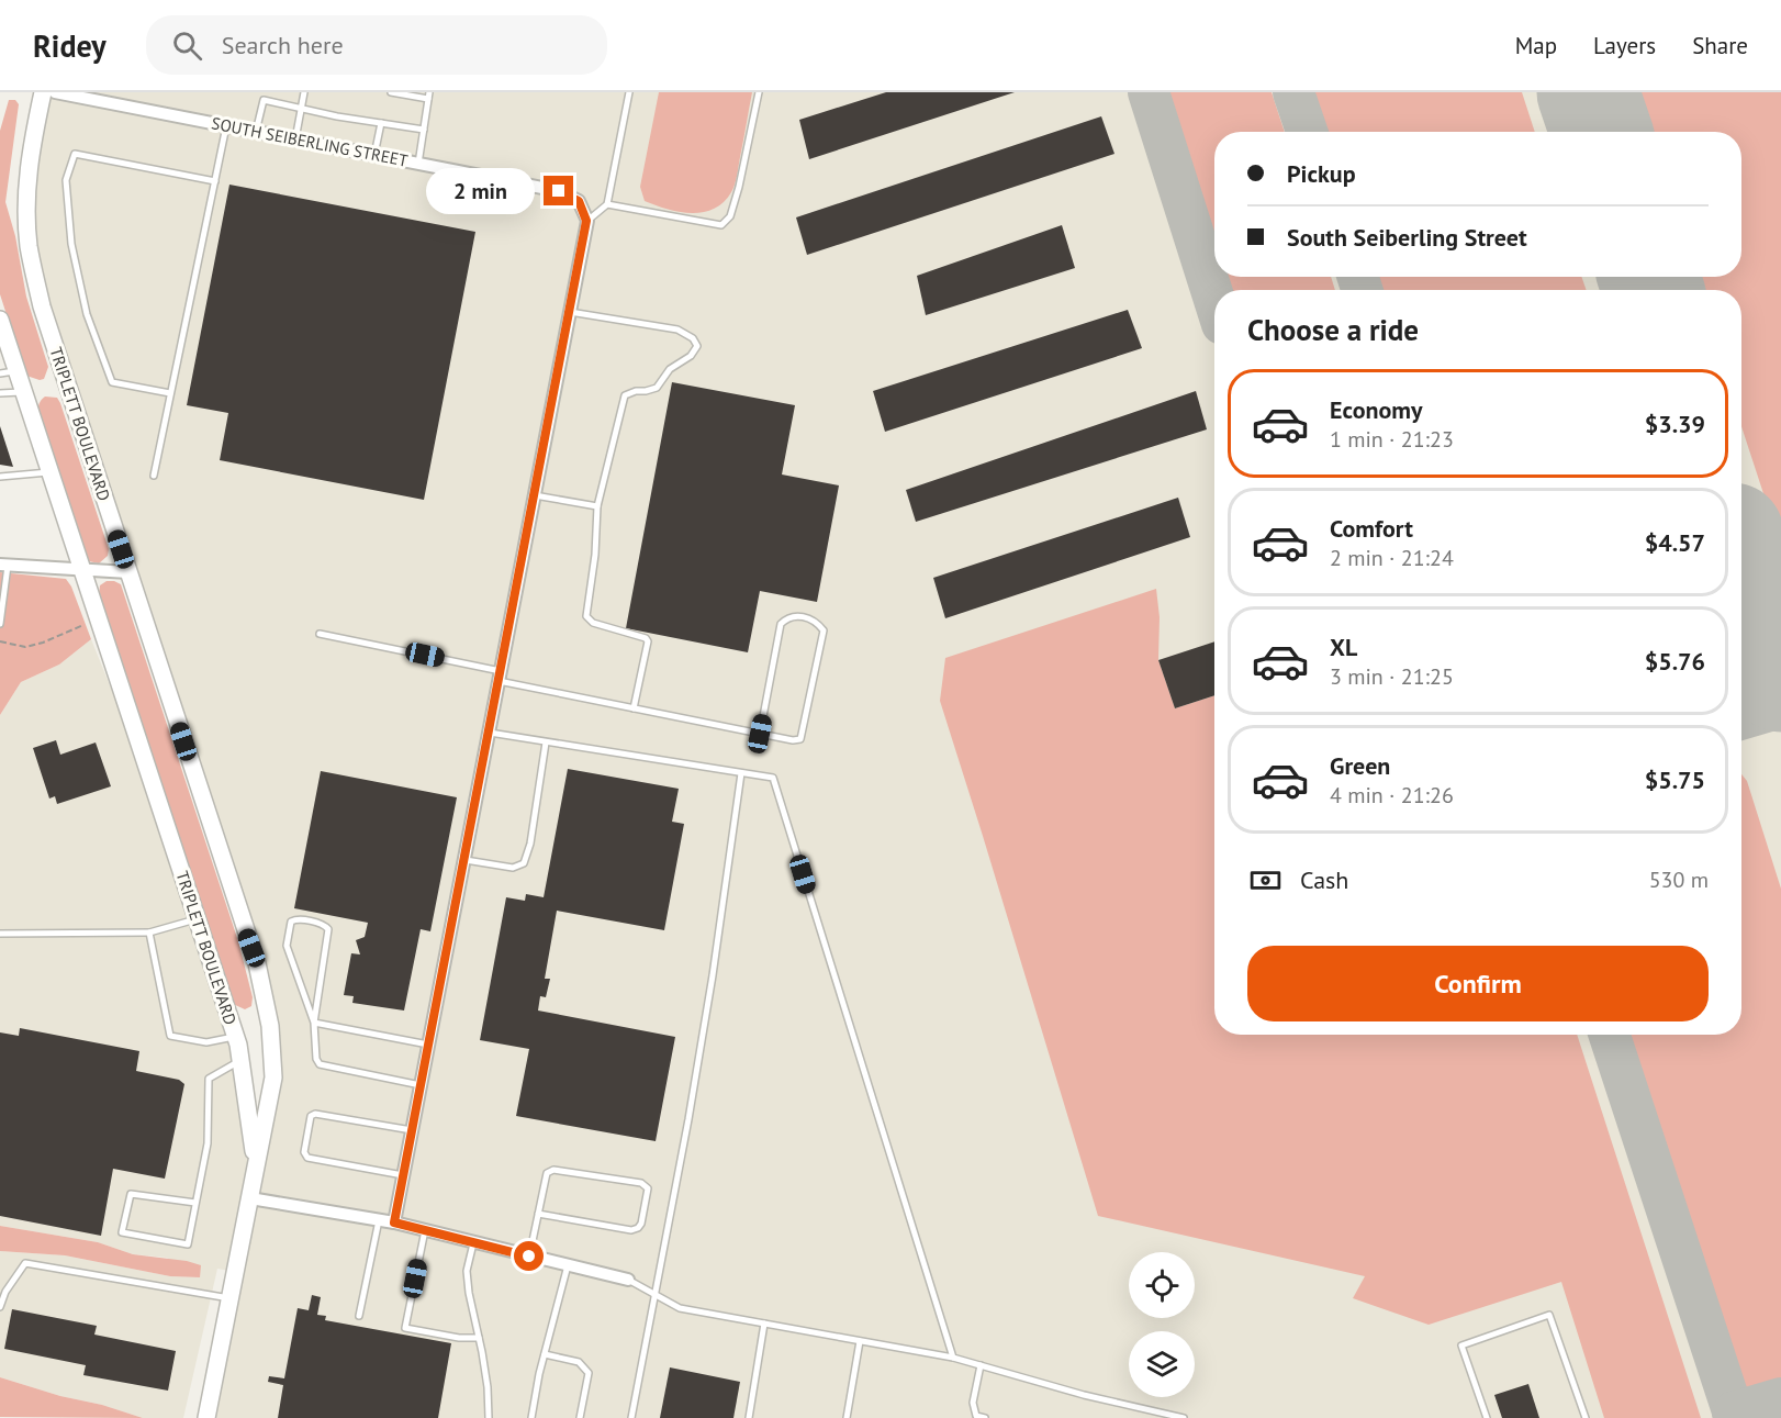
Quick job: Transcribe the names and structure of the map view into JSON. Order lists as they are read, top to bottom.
{
  "streets": {
    "main road": ["TRIPLETT BOULEVARD"],
    "street": ["SOUTH SEIBERLING STREET"]
  },
  "page": {
    "header": "Ridey",
    "search": "Search here",
    "nav": ["Map", "Layers", "Share"],
    "banner": ["Pickup", "South Seiberling Street"],
    "bubble": "2 min",
    "heading": "Choose a ride",
    "list": [
      {
        "name": "Economy",
        "note": "1 min · 21:23",
        "value": "$3.39"
      },
      {
        "name": "Comfort",
        "note": "2 min · 21:24",
        "value": "$4.57"
      },
      {
        "name": "XL",
        "note": "3 min · 21:25",
        "value": "$5.76"
      },
      {
        "name": "Green",
        "note": "4 min · 21:26",
        "value": "$5.75"
      }
    ],
    "pay": ["Cash", "530 m"],
    "buttons": "Confirm"
  }
}
